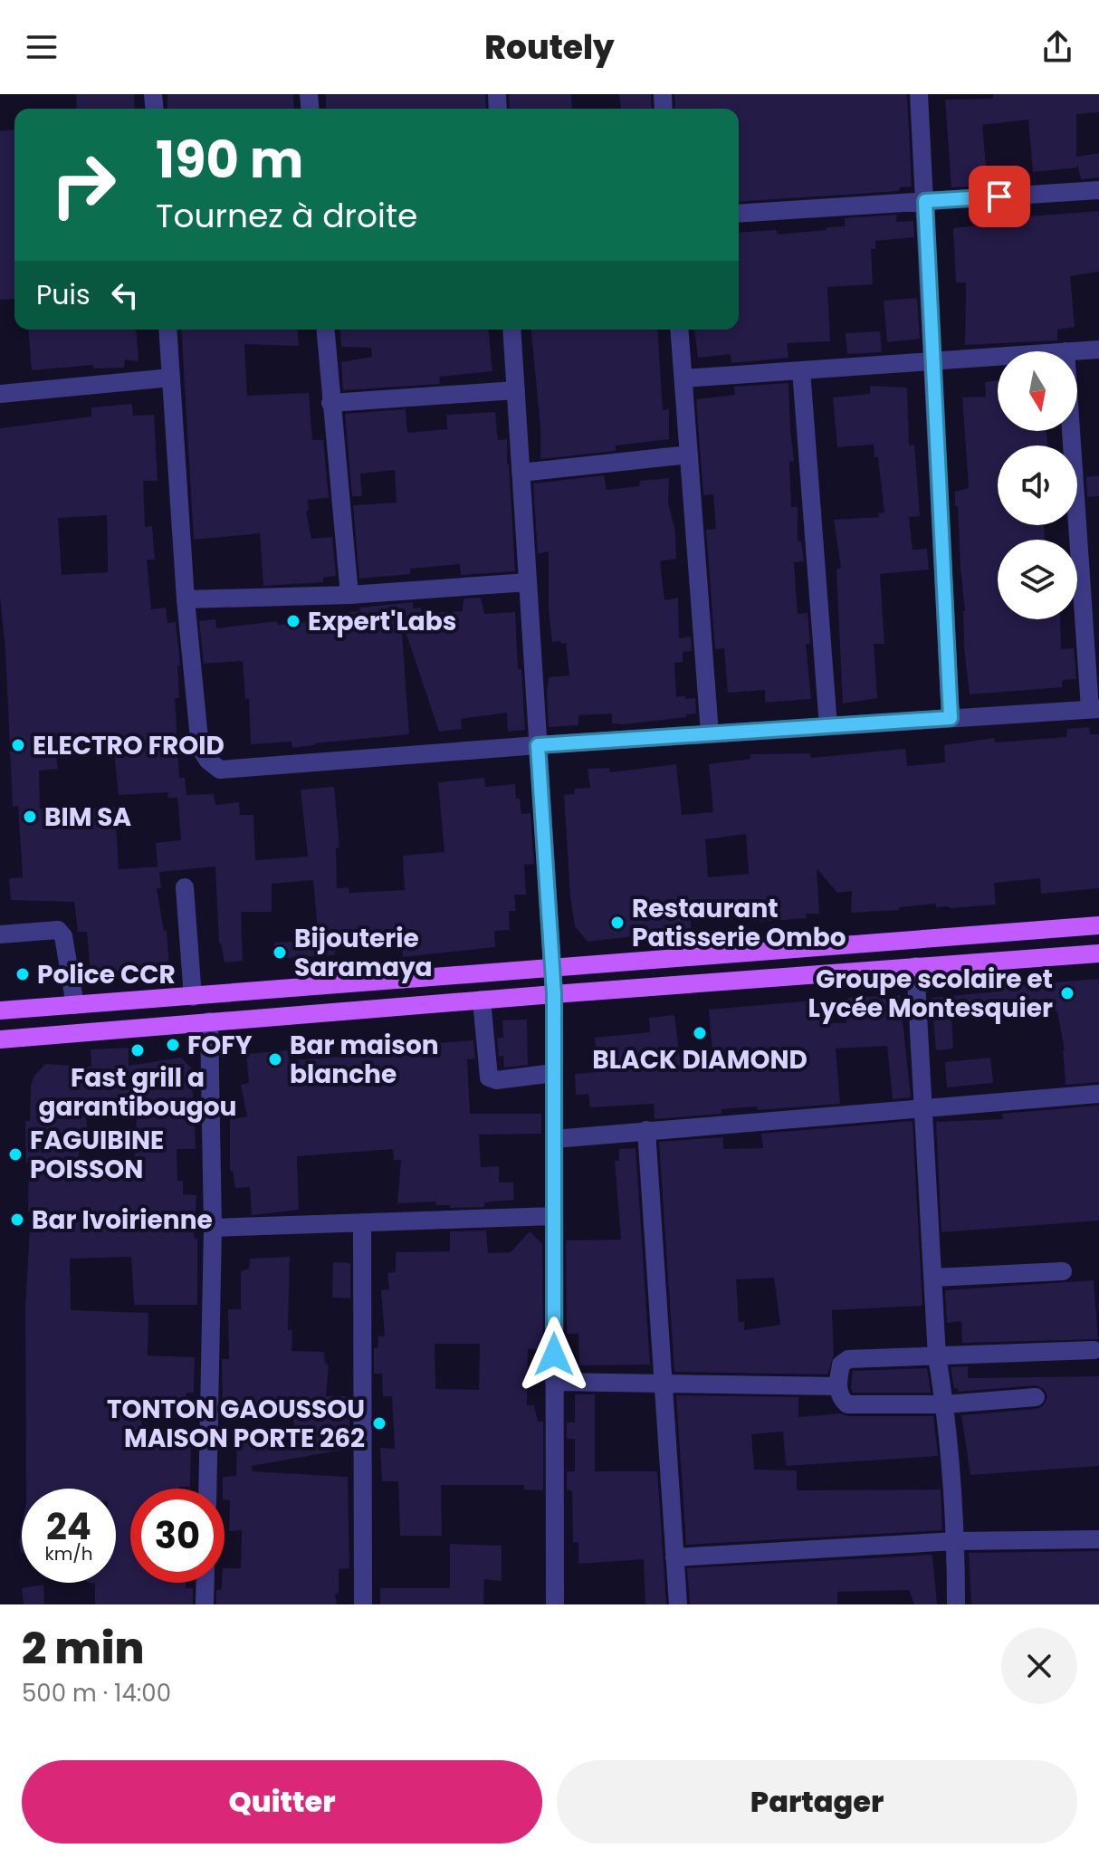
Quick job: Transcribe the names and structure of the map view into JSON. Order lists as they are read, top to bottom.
{
  "places": [
    "Expert'Labs",
    "ELECTRO FROID",
    "BIM SA",
    "Restaurant Patisserie Ombo",
    "Bijouterie Saramaya",
    "Police CCR",
    "Groupe scolaire et Lycée Montesquier",
    "BLACK DIAMOND",
    "FOFY",
    "Fast grill a garantibougou",
    "Bar maison blanche",
    "FAGUIBINE POISSON",
    "Bar Ivoirienne",
    "TONTON GAOUSSOU MAISON PORTE 262"
  ],
  "north": "bottom",
  "page": {
    "header": "Routely",
    "turn": ["190 m", "Tournez à droite"],
    "then": "Puis",
    "speed": "24 km/h",
    "limit": "30",
    "heading": ["2 min", "500 m · 14:00"],
    "buttons": ["Quitter", "Partager"]
  }
}
